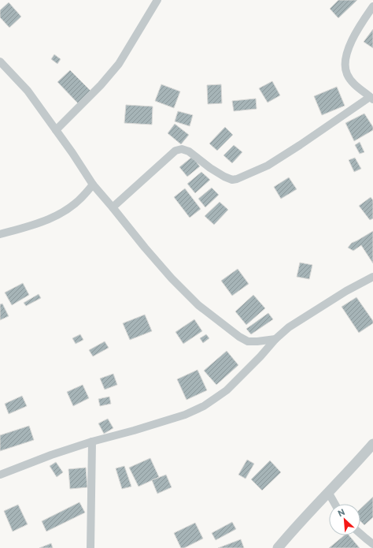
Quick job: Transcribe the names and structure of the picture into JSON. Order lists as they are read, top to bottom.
{
  "north": "top left"
}
